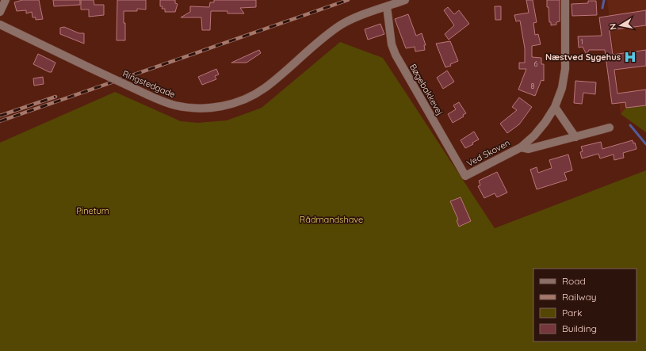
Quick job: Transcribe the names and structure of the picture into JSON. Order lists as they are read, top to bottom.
{
  "streets": {
    "street": ["Ringstedgade", "Bøgebakkevej", "Ved Skoven"]
  },
  "crossings": [
    ["Ringstedgade", "Bøgebakkevej"],
    ["Bøgebakkevej", "Ved Skoven"]
  ],
  "parks": ["Pinetum", "Rådmandshave"],
  "places": {
    "hospital": ["Næstved Sygehus"]
  },
  "house_numbers": ["1", "6", "8"],
  "legend": [
    "Road",
    "Railway",
    "Park",
    "Building"
  ],
  "north": "left"
}
